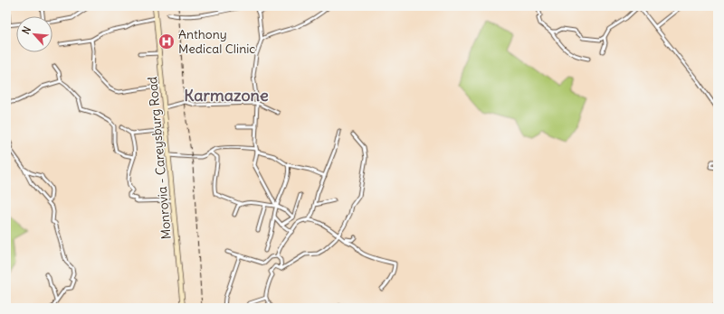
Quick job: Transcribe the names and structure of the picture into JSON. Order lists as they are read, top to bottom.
{
  "streets": {
    "main road": ["Monrovia - Careysburg Road"]
  },
  "districts": ["Karmazone"],
  "places": {
    "hospital": ["Anthony Medical Clinic"]
  },
  "north": "top left"
}
